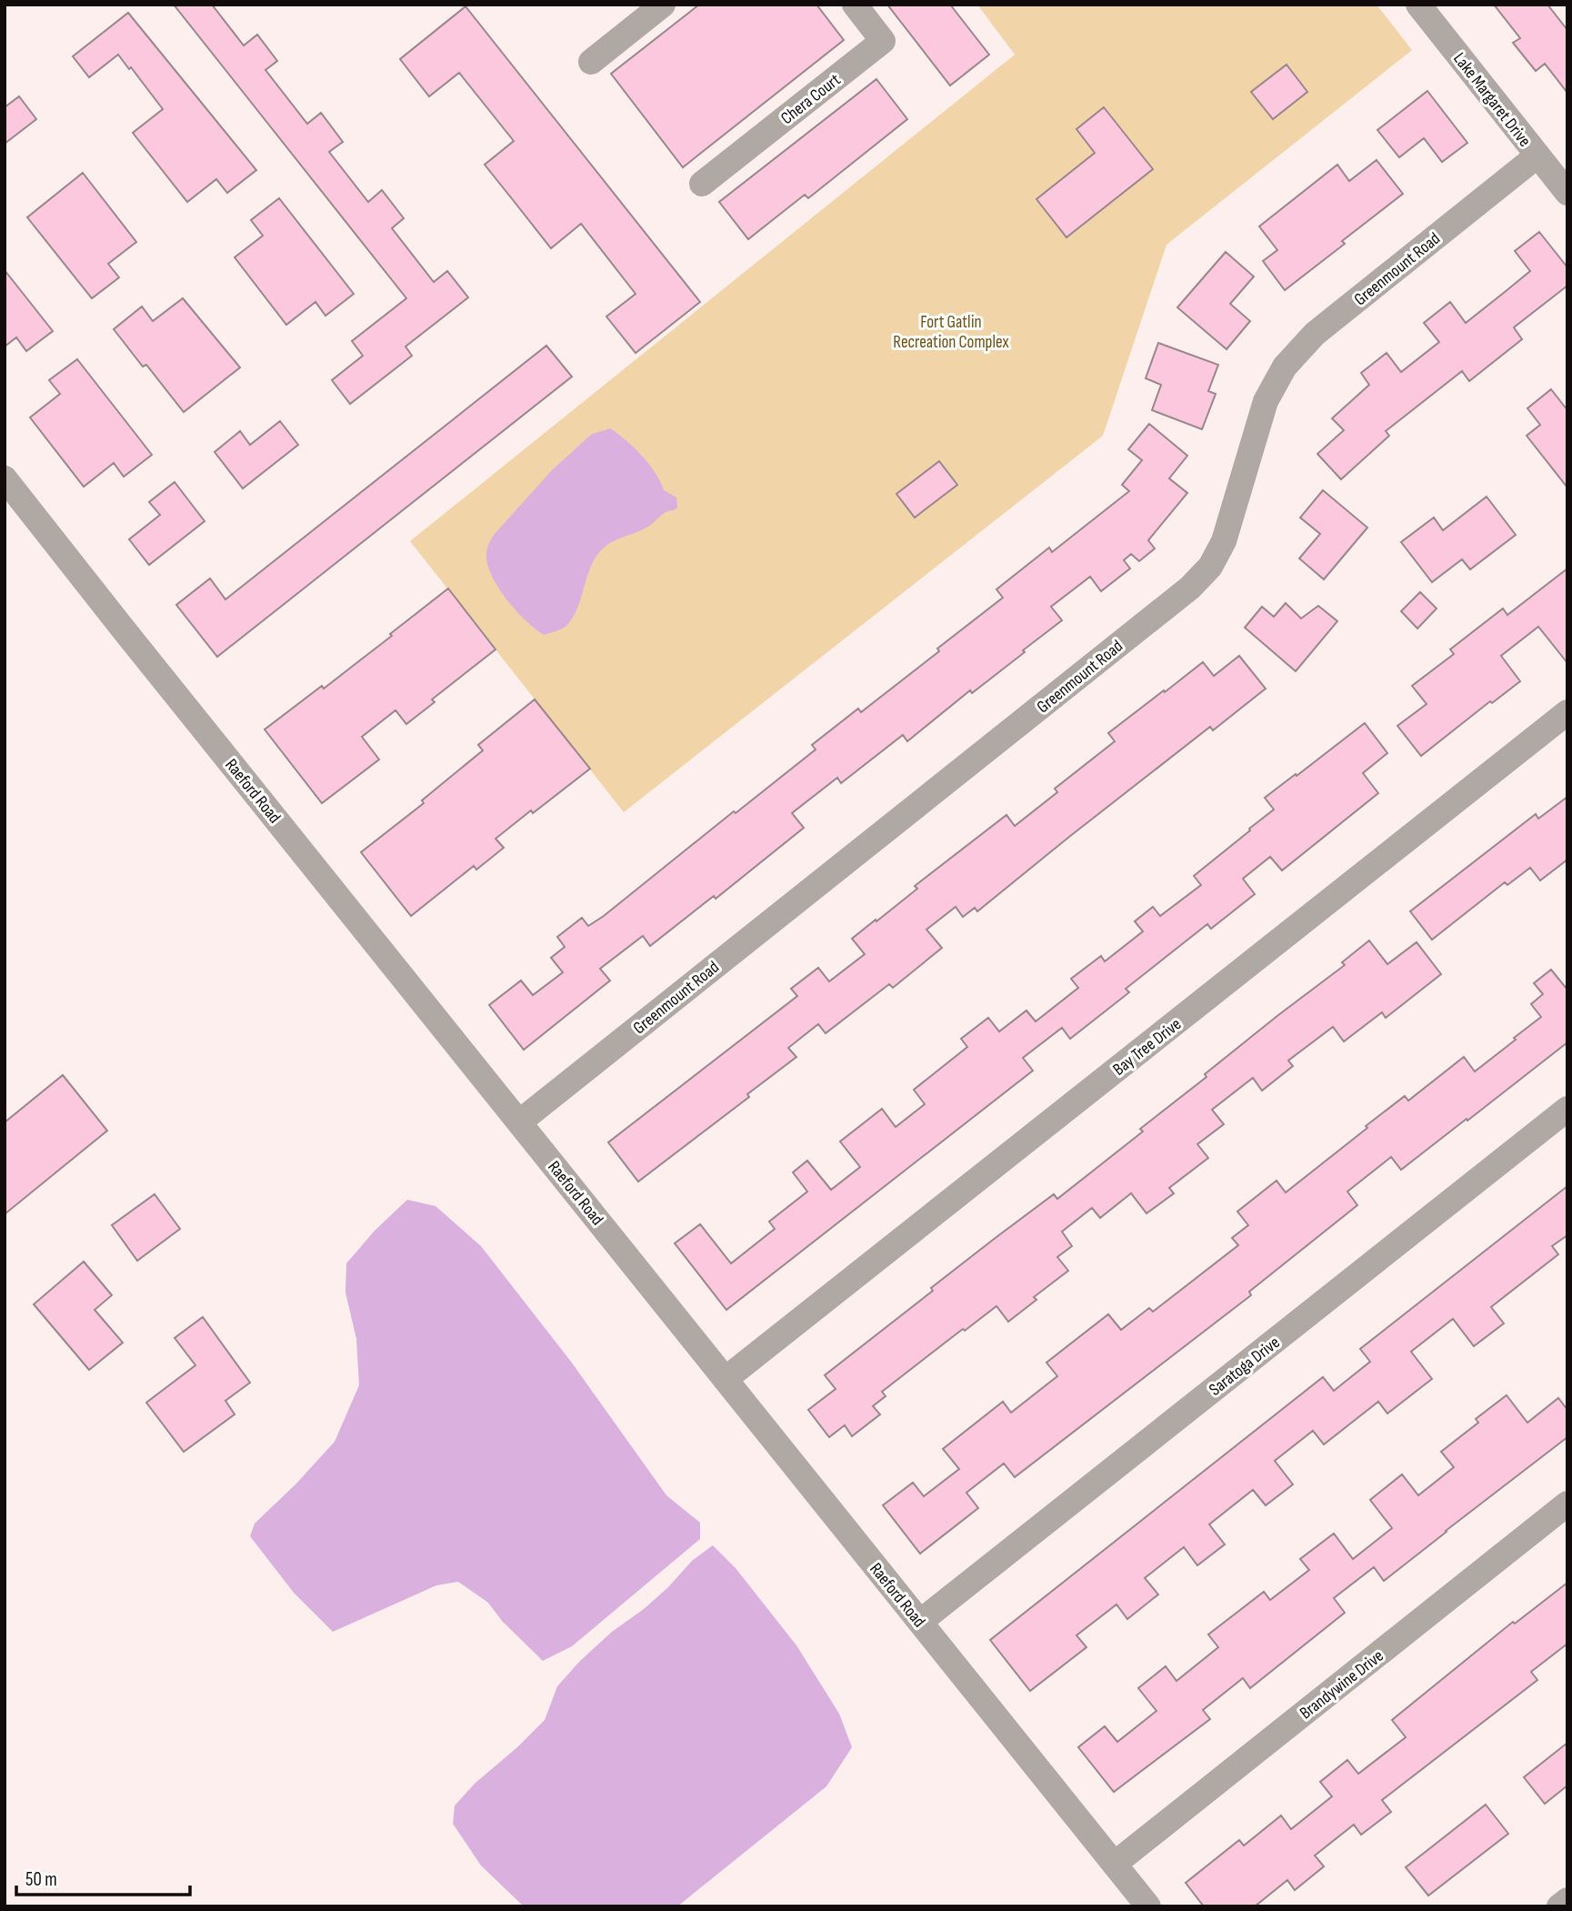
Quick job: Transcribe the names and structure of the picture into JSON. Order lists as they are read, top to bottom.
{
  "streets": {
    "street": [
      "Chera Court",
      "Lake Margaret Drive",
      "Greenmount Road",
      "Raeford Road",
      "Bay Tree Drive",
      "Saratoga Drive",
      "Brandywine Drive"
    ]
  },
  "crossings": [
    ["Lake Margaret Drive", "Greenmount Road"],
    ["Greenmount Road", "Raeford Road"],
    ["Raeford Road", "Bay Tree Drive"],
    ["Raeford Road", "Saratoga Drive"],
    ["Raeford Road", "Brandywine Drive"]
  ],
  "parks": ["Fort Gatlin Recreation Complex"],
  "scale_bar": "50 m"
}
